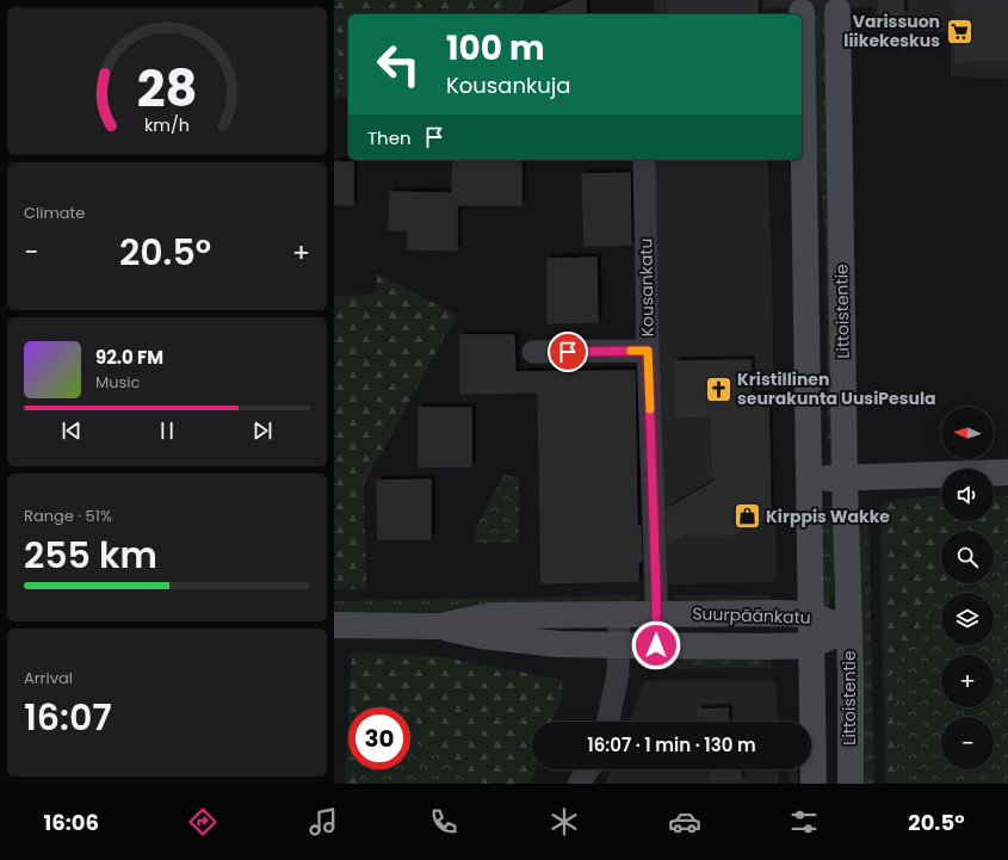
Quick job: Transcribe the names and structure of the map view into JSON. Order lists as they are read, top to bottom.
{
  "streets": {
    "main road": ["Littoistentie", "Suurpäänkatu"],
    "street": ["Kousankatu"]
  },
  "crossings": [
    ["Kousankatu", "Suurpäänkatu"],
    ["Littoistentie", "Suurpäänkatu"]
  ],
  "places": {
    "supermarket": ["Varissuon liikekeskus"],
    "church": ["Kristillinen seurakunta UusiPesula"],
    "shop": ["Kirppis Wakke"]
  },
  "north": "left",
  "page": {
    "turn": ["100 m", "Kousankuja"],
    "then": "Then",
    "tile": [
      "Climate",
      ["Range · 51%", "255 km"],
      ["Arrival", "16:07"]
    ],
    "heat": ["−", "20.5°", "+"],
    "song": ["92.0 FM", "Music"],
    "map_buttons": ["+", "−"],
    "limit": "30",
    "trip": "16:07 · 1 min · 130 m",
    "tabs": ["16:06", "20.5°"],
    "gauge": ["28", "km/h"]
  }
}
